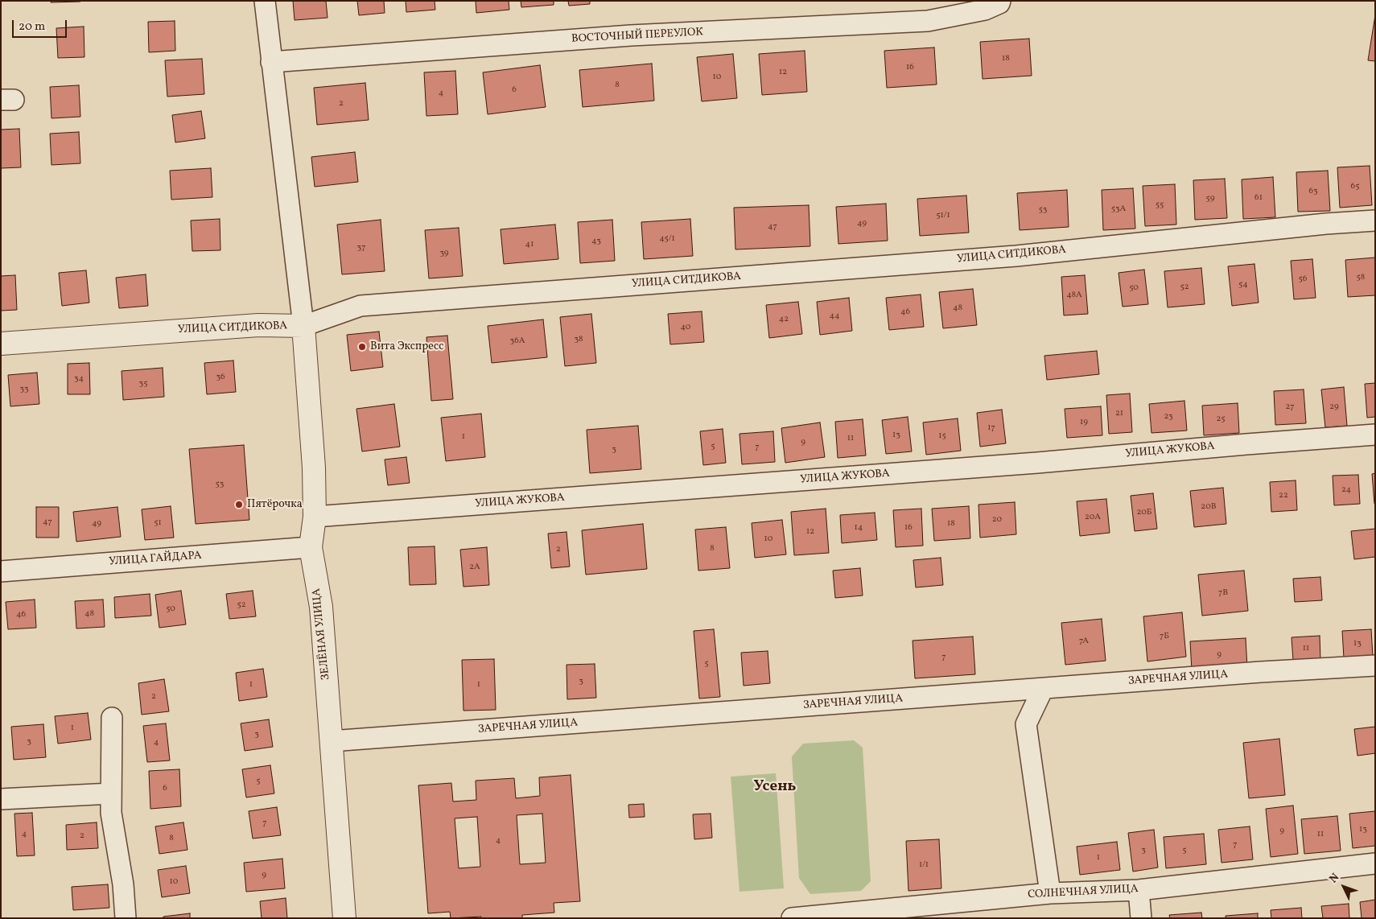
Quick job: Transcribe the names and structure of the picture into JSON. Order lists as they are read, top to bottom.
{
  "streets": {
    "street": [
      "ВОСТОЧНЫЙ ПЕРЕУЛОК",
      "УЛИЦА СИТДИКОВА",
      "УЛИЦА ЖУКОВА",
      "УЛИЦА ГАЙДАРА",
      "ЗЕЛЁНАЯ УЛИЦА",
      "ЗАРЕЧНАЯ УЛИЦА",
      "СОЛНЕЧНАЯ УЛИЦА"
    ]
  },
  "crossings": [
    ["УЛИЦА СИТДИКОВА", "ЗЕЛЁНАЯ УЛИЦА"],
    ["УЛИЦА ЖУКОВА", "ЗЕЛЁНАЯ УЛИЦА"],
    ["УЛИЦА ГАЙДАРА", "ЗЕЛЁНАЯ УЛИЦА"],
    ["ЗЕЛЁНАЯ УЛИЦА", "ЗАРЕЧНАЯ УЛИЦА"]
  ],
  "districts": ["Усень"],
  "places": ["Вита Экспресс", "Пятёрочка"],
  "house_numbers": [
    "18",
    "16",
    "12",
    "10",
    "8",
    "6",
    "4",
    "2",
    "65",
    "63",
    "61",
    "59",
    "55",
    "53А",
    "53",
    "51/1",
    "49",
    "47",
    "45/1",
    "43",
    "41",
    "37",
    "39",
    "58",
    "56",
    "54",
    "52",
    "50",
    "48А",
    "48",
    "46",
    "44",
    "42",
    "40",
    "38",
    "36А",
    "36",
    "34",
    "35",
    "33",
    "27",
    "29",
    "21",
    "23",
    "25",
    "19",
    "17",
    "13",
    "15",
    "1",
    "11",
    "9",
    "5",
    "7",
    "3",
    "53",
    "24",
    "22",
    "20В",
    "20Б",
    "20А",
    "20",
    "47",
    "51",
    "49",
    "18",
    "14",
    "16",
    "12",
    "10",
    "8",
    "2",
    "2А",
    "7В",
    "52",
    "50",
    "48",
    "46",
    "7Б",
    "7А",
    "13",
    "11",
    "9",
    "7",
    "5",
    "3",
    "1",
    "1",
    "2",
    "1",
    "3",
    "3",
    "4",
    "5",
    "6",
    "7",
    "13",
    "9",
    "4",
    "11",
    "2",
    "8",
    "4",
    "7",
    "3",
    "5",
    "1",
    "1/1",
    "9",
    "10"
  ],
  "scale_bar": "20 m",
  "north": "top left"
}
